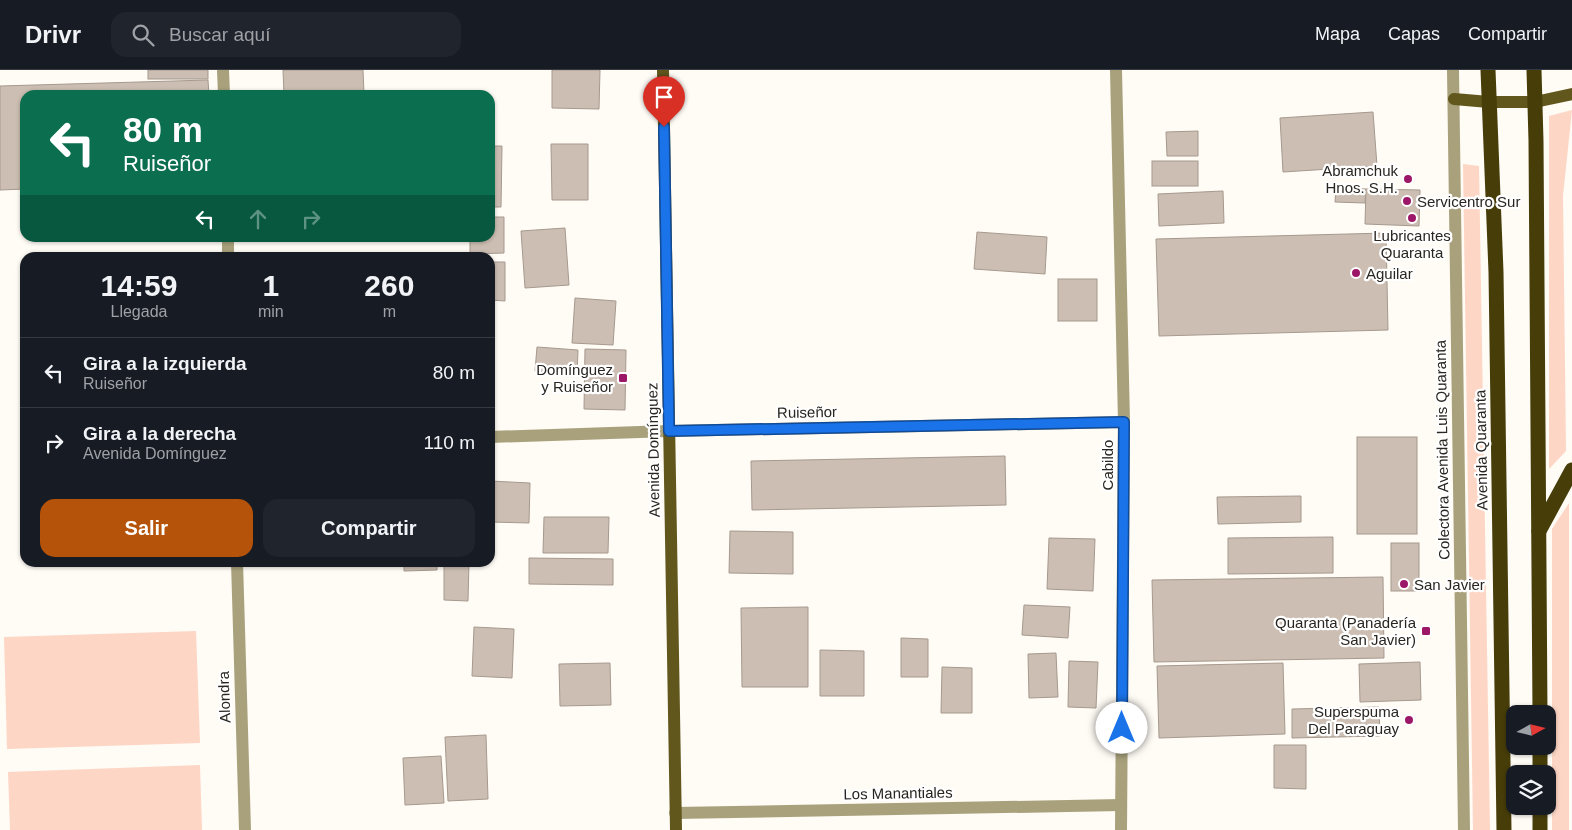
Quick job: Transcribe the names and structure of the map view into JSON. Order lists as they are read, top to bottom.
{
  "streets": {
    "highway": ["Avenida Quaranta"],
    "main road": ["Avenida Domínguez"],
    "street": [
      "Ruiseñor",
      "Colectora Avenida Luis Quaranta",
      "Cabildo",
      "Alondra",
      "Los Manantiales"
    ]
  },
  "crossings": [
    ["Ruiseñor", "Avenida Domínguez"],
    ["Ruiseñor", "Cabildo"],
    ["Avenida Domínguez", "Los Manantiales"],
    ["Cabildo", "Los Manantiales"]
  ],
  "places": {
    "other": [
      "Abramchuk Hnos. S.H.",
      "Servicentro Sur",
      "Lubricantes Quaranta",
      "Aguilar",
      "San Javier",
      "Superspuma Del Paraguay"
    ],
    "transit": ["Domínguez y Ruiseñor", "Quaranta (Panadería San Javier)"]
  },
  "north": "right",
  "page": {
    "header": "Drivr",
    "search": "Buscar aquí",
    "nav": ["Mapa", "Capas", "Compartir"],
    "turn": ["80 m", "Ruiseñor"],
    "eta": [
      "14:59",
      "Llegada",
      "1",
      "min",
      "260",
      "m"
    ],
    "list": [
      {
        "name": "Gira a la izquierda",
        "note": "Ruiseñor",
        "value": "80 m"
      },
      {
        "name": "Gira a la derecha",
        "note": "Avenida Domínguez",
        "value": "110 m"
      }
    ],
    "buttons": ["Salir", "Compartir"]
  }
}
